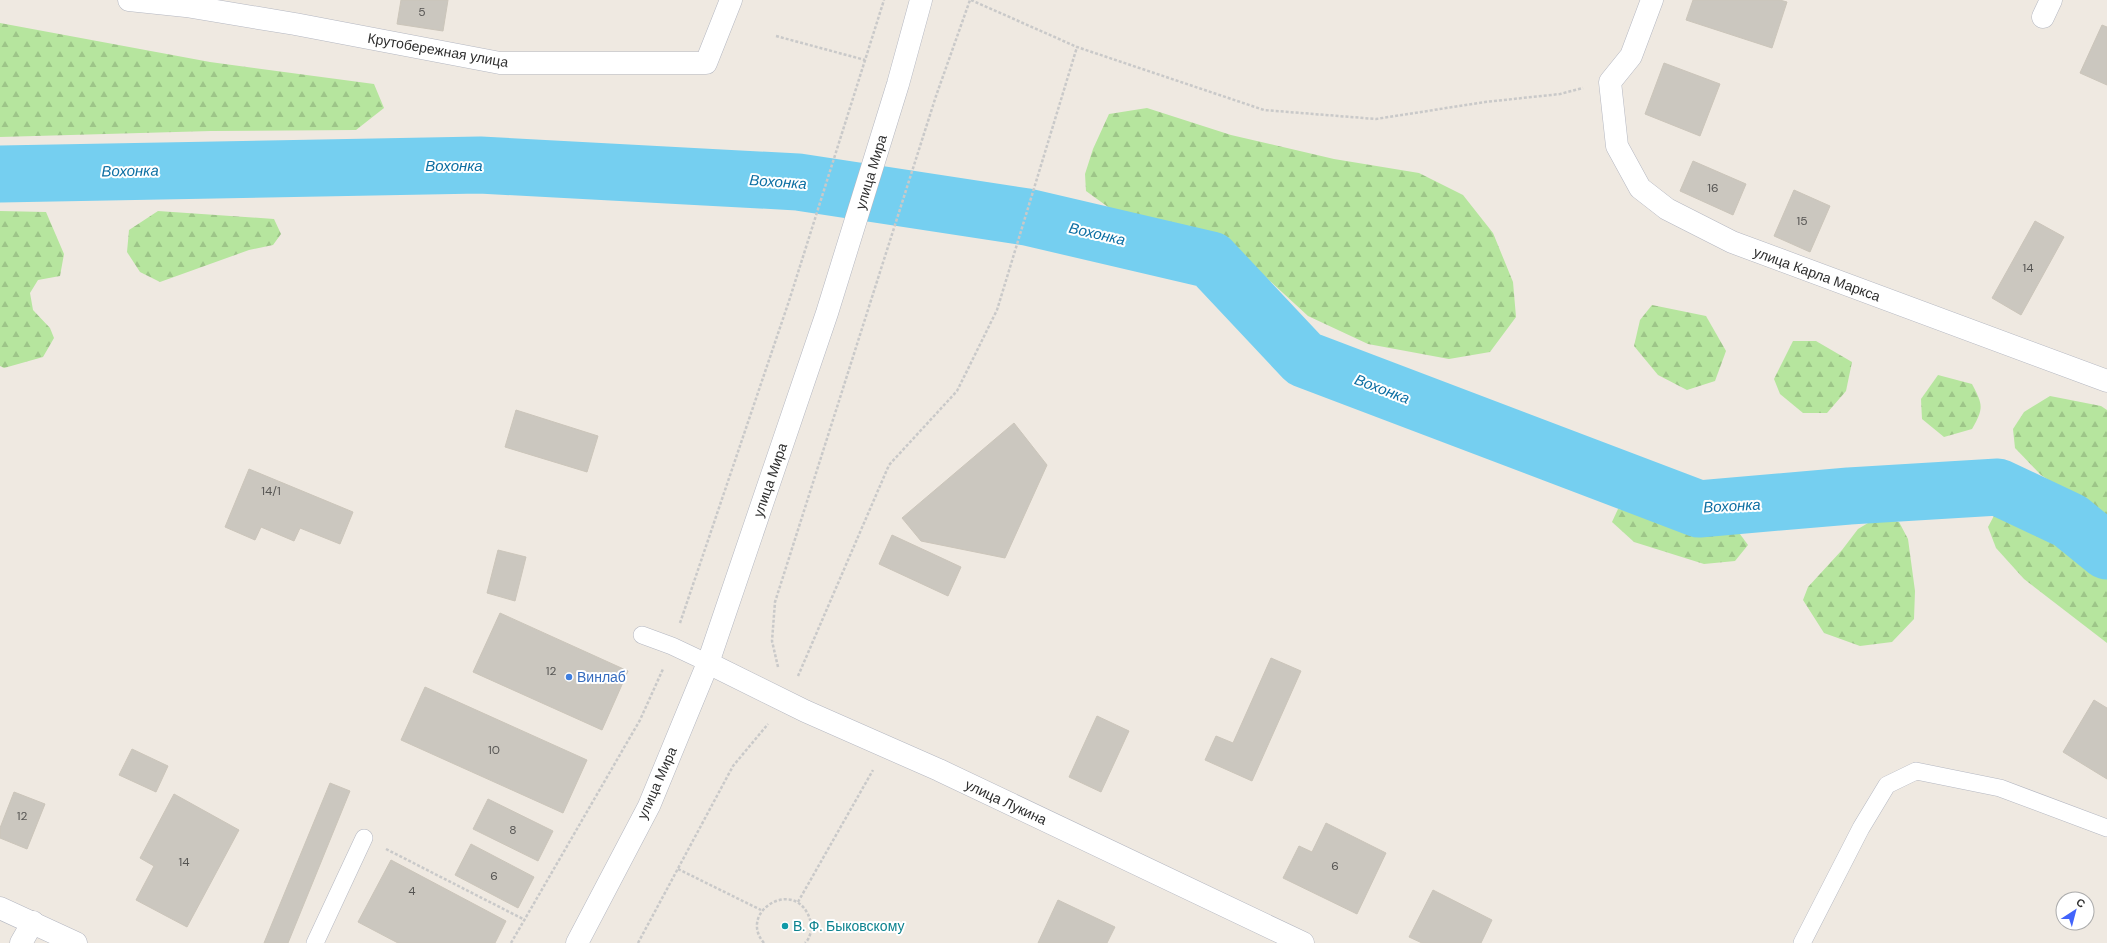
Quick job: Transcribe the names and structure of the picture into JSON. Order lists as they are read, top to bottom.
{
  "streets": {
    "street": [
      "Крутобережная улица",
      "улица Мира",
      "улица Карла Маркса",
      "улица Лукина"
    ]
  },
  "crossings": [
    ["улица Мира", "улица Лукина"]
  ],
  "water": ["Вохонка"],
  "places": ["Винлаб", "В. Ф. Быковскому"],
  "house_numbers": [
    "5",
    "16",
    "15",
    "14",
    "14/1",
    "12",
    "10",
    "12",
    "8",
    "14",
    "6",
    "6",
    "4"
  ],
  "north": "top right"
}
